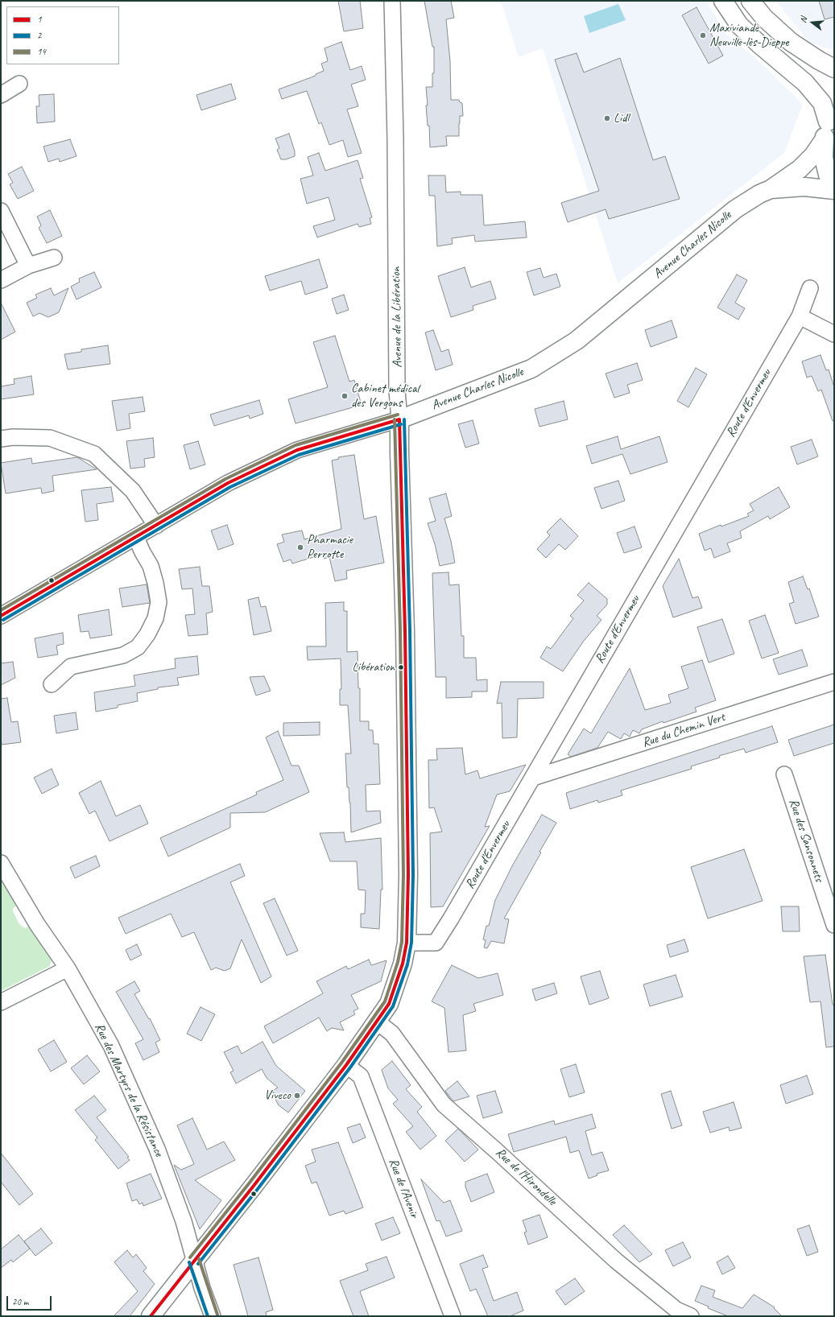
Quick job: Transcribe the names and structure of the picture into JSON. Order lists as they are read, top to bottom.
{
  "streets": {
    "main road": ["Avenue Charles Nicolle", "Avenue de la Libération"],
    "street": [
      "Route d'Envermeu",
      "Rue du Chemin Vert",
      "Rue des Sansonnets",
      "Rue des Martyrs de la Résistance",
      "Rue de l'Hirondelle",
      "Rue de l'Avenir"
    ]
  },
  "crossings": [
    ["Avenue Charles Nicolle", "Avenue de la Libération"],
    ["Avenue de la Libération", "Route d'Envermeu"],
    ["Avenue de la Libération", "Rue des Martyrs de la Résistance"],
    ["Avenue de la Libération", "Rue de l'Hirondelle"],
    ["Avenue de la Libération", "Rue de l'Avenir"],
    ["Route d'Envermeu", "Rue du Chemin Vert"]
  ],
  "places": [
    "Maxiviande Neuville-lès-Dieppe",
    "Lidl",
    "Cabinet médical des Vergons",
    "Pharmacie Perrotte",
    "Libération",
    "Viveco"
  ],
  "lines": ["transit line 14", "transit line 1", "transit line 2"],
  "legend": ["1", "2", "14"],
  "scale_bar": "20 m",
  "north": "left"
}
